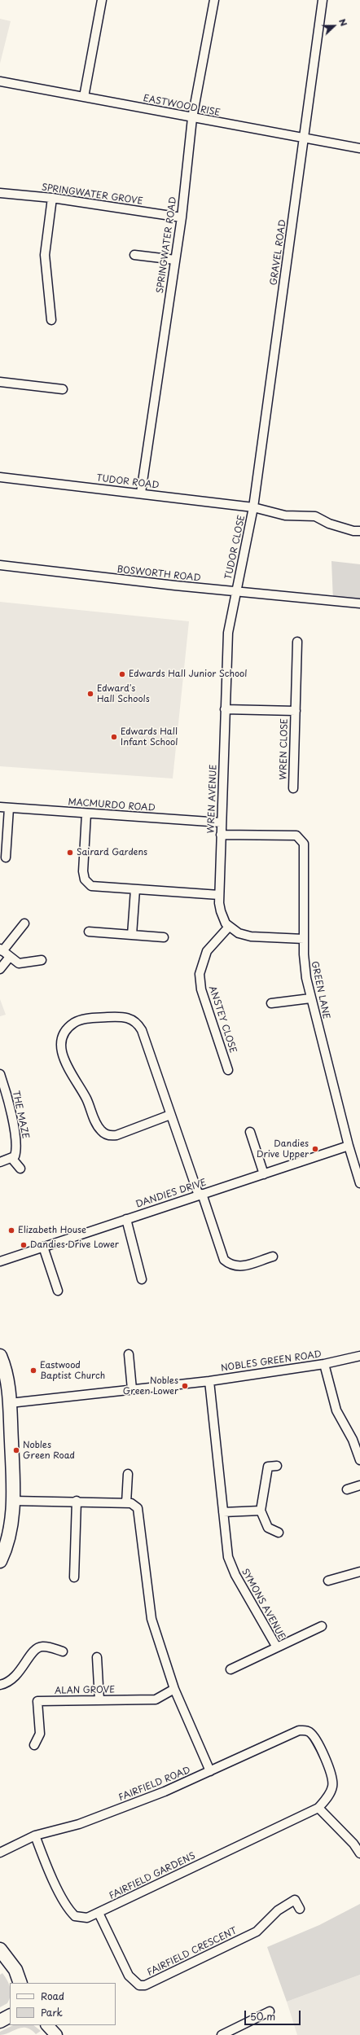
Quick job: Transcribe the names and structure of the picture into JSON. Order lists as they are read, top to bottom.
{
  "streets": {
    "street": [
      "EASTWOOD RISE",
      "SPRINGWATER GROVE",
      "SPRINGWATER ROAD",
      "GRAVEL ROAD",
      "TUDOR ROAD",
      "TUDOR CLOSE",
      "BOSWORTH ROAD",
      "WREN CLOSE",
      "WREN AVENUE",
      "MACMURDO ROAD",
      "GREEN LANE",
      "ANSTEY CLOSE",
      "THE MAZE",
      "DANDIES DRIVE",
      "NOBLES GREEN ROAD",
      "SYMONS AVENUE",
      "ALAN GROVE",
      "FAIRFIELD ROAD",
      "FAIRFIELD GARDENS",
      "FAIRFIELD CRESCENT"
    ]
  },
  "crossings": [
    ["EASTWOOD RISE", "SPRINGWATER ROAD"],
    ["EASTWOOD RISE", "GRAVEL ROAD"],
    ["SPRINGWATER GROVE", "SPRINGWATER ROAD"],
    ["SPRINGWATER ROAD", "TUDOR ROAD"],
    ["GRAVEL ROAD", "TUDOR ROAD"],
    ["GRAVEL ROAD", "TUDOR CLOSE"],
    ["TUDOR ROAD", "TUDOR CLOSE"],
    ["TUDOR CLOSE", "BOSWORTH ROAD"],
    ["TUDOR CLOSE", "WREN AVENUE"],
    ["BOSWORTH ROAD", "WREN AVENUE"],
    ["WREN CLOSE", "WREN AVENUE"],
    ["WREN AVENUE", "MACMURDO ROAD"],
    ["WREN AVENUE", "GREEN LANE"],
    ["WREN AVENUE", "ANSTEY CLOSE"],
    ["GREEN LANE", "DANDIES DRIVE"],
    ["NOBLES GREEN ROAD", "SYMONS AVENUE"],
    ["FAIRFIELD ROAD", "FAIRFIELD GARDENS"],
    ["FAIRFIELD GARDENS", "FAIRFIELD CRESCENT"]
  ],
  "places": [
    "Edwards Hall Junior School",
    "Edward's Hall Schools",
    "Edwards Hall Infant School",
    "Sairard Gardens",
    "Dandies Drive Upper",
    "Elizabeth House",
    "Dandies Drive Lower",
    "Eastwood Baptist Church",
    "Nobles Green Lower",
    "Nobles Green Road"
  ],
  "legend": ["Road", "Park"],
  "scale_bar": "50 m",
  "north": "right"
}
